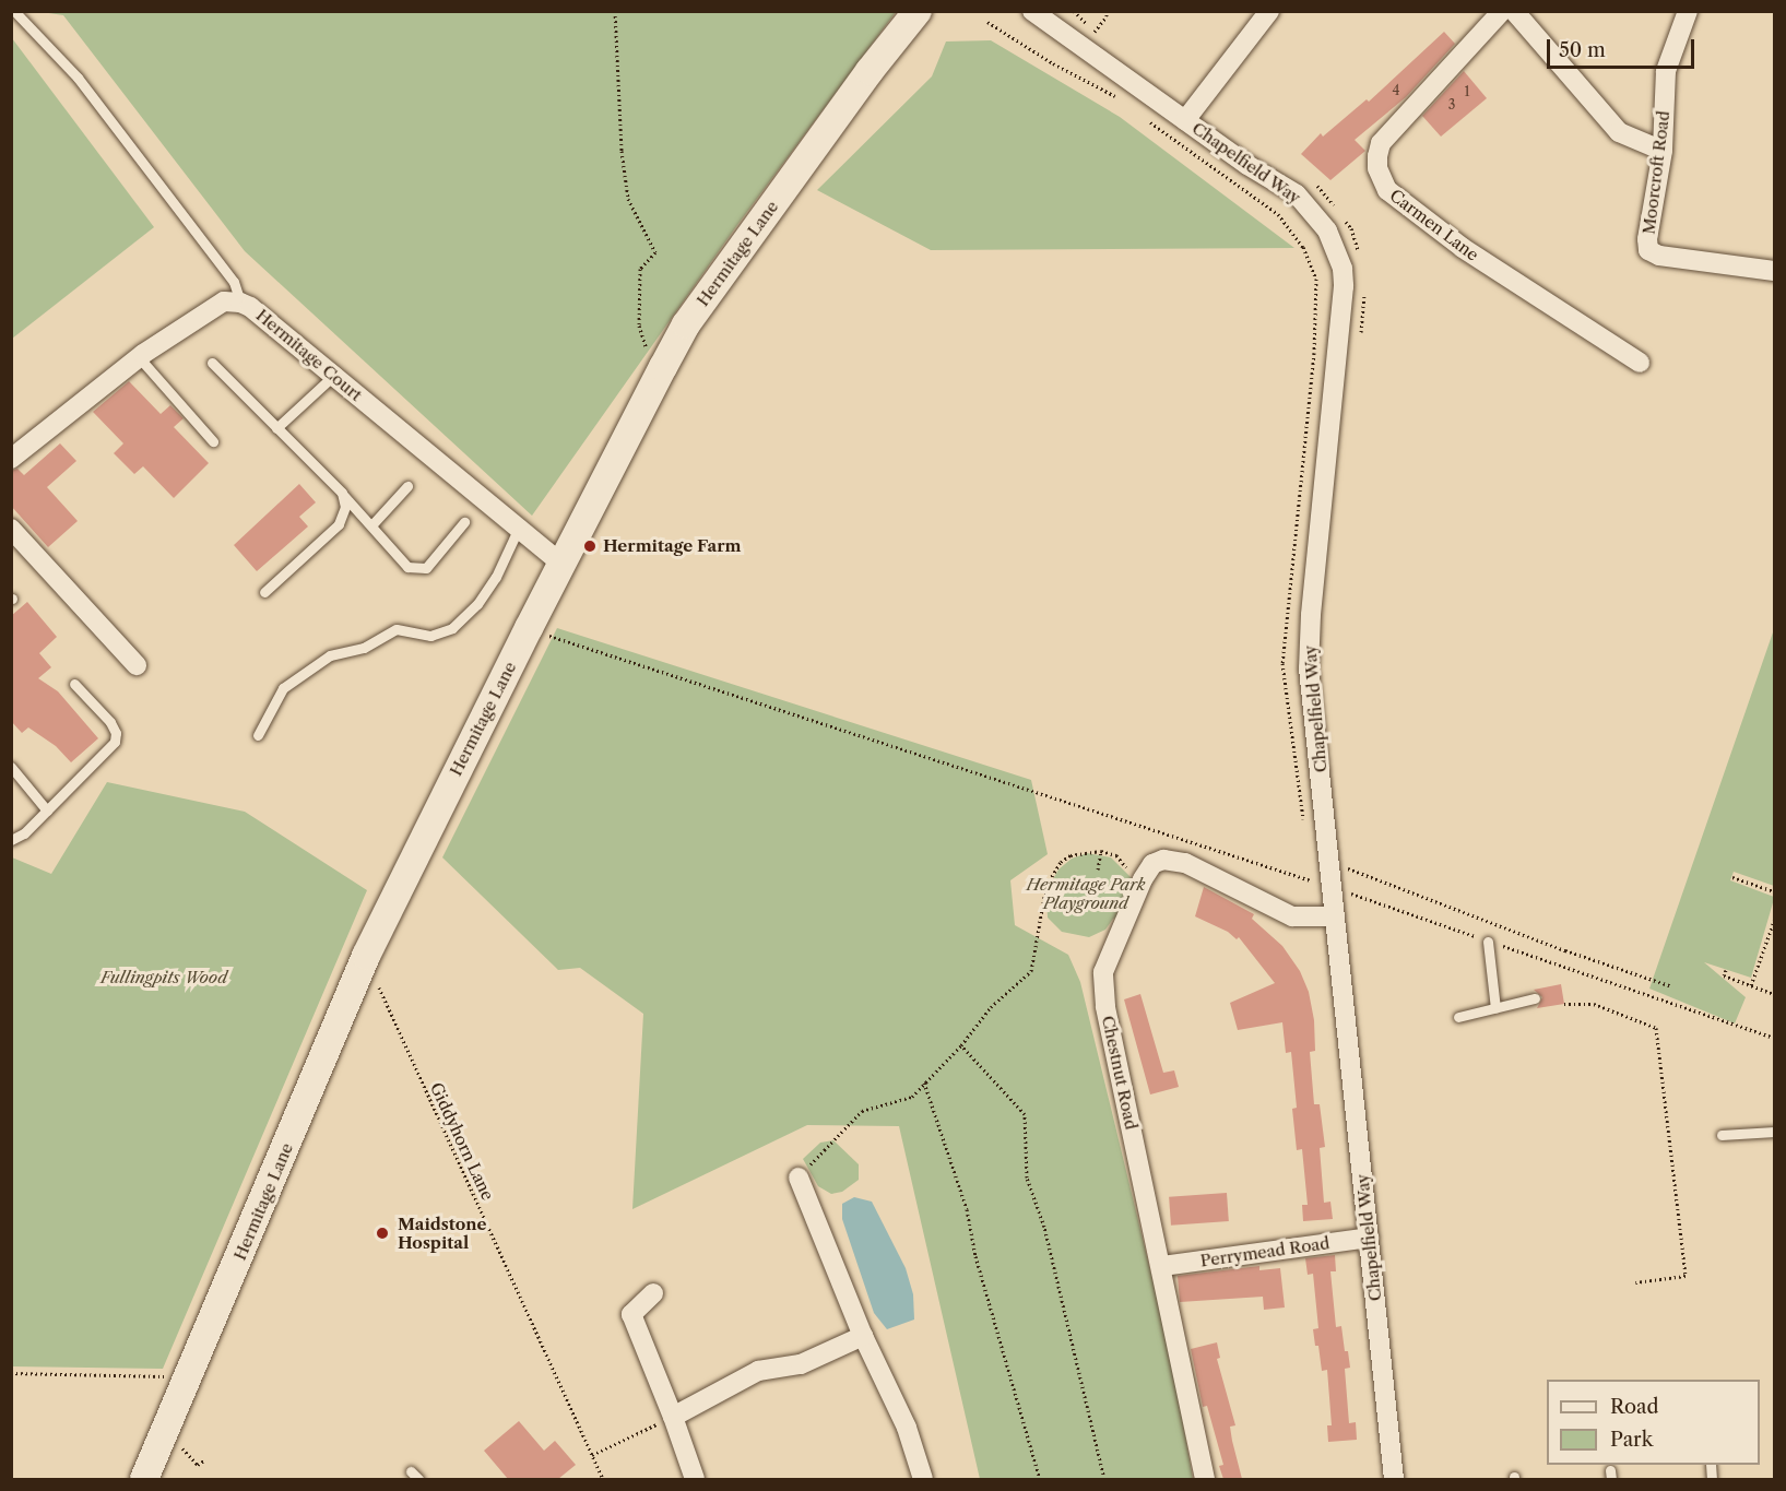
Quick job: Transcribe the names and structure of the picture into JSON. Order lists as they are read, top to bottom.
{
  "streets": {
    "main road": ["Hermitage Lane"],
    "street": [
      "Chapelfield Way",
      "Moorcroft Road",
      "Carmen Lane",
      "Hermitage Court",
      "Chestnut Road",
      "Perrymead Road"
    ],
    "path": ["Giddyhorn Lane"]
  },
  "crossings": [
    ["Chapelfield Way", "Chestnut Road"],
    ["Chapelfield Way", "Perrymead Road"],
    ["Hermitage Lane", "Hermitage Court"],
    ["Hermitage Lane", "Giddyhorn Lane"],
    ["Chestnut Road", "Perrymead Road"]
  ],
  "parks": ["Hermitage Park Playground", "Fullingpits Wood"],
  "places": ["Hermitage Farm", "Maidstone Hospital"],
  "house_numbers": ["4", "1", "3"],
  "legend": ["Road", "Park"],
  "scale_bar": "50 m"
}
